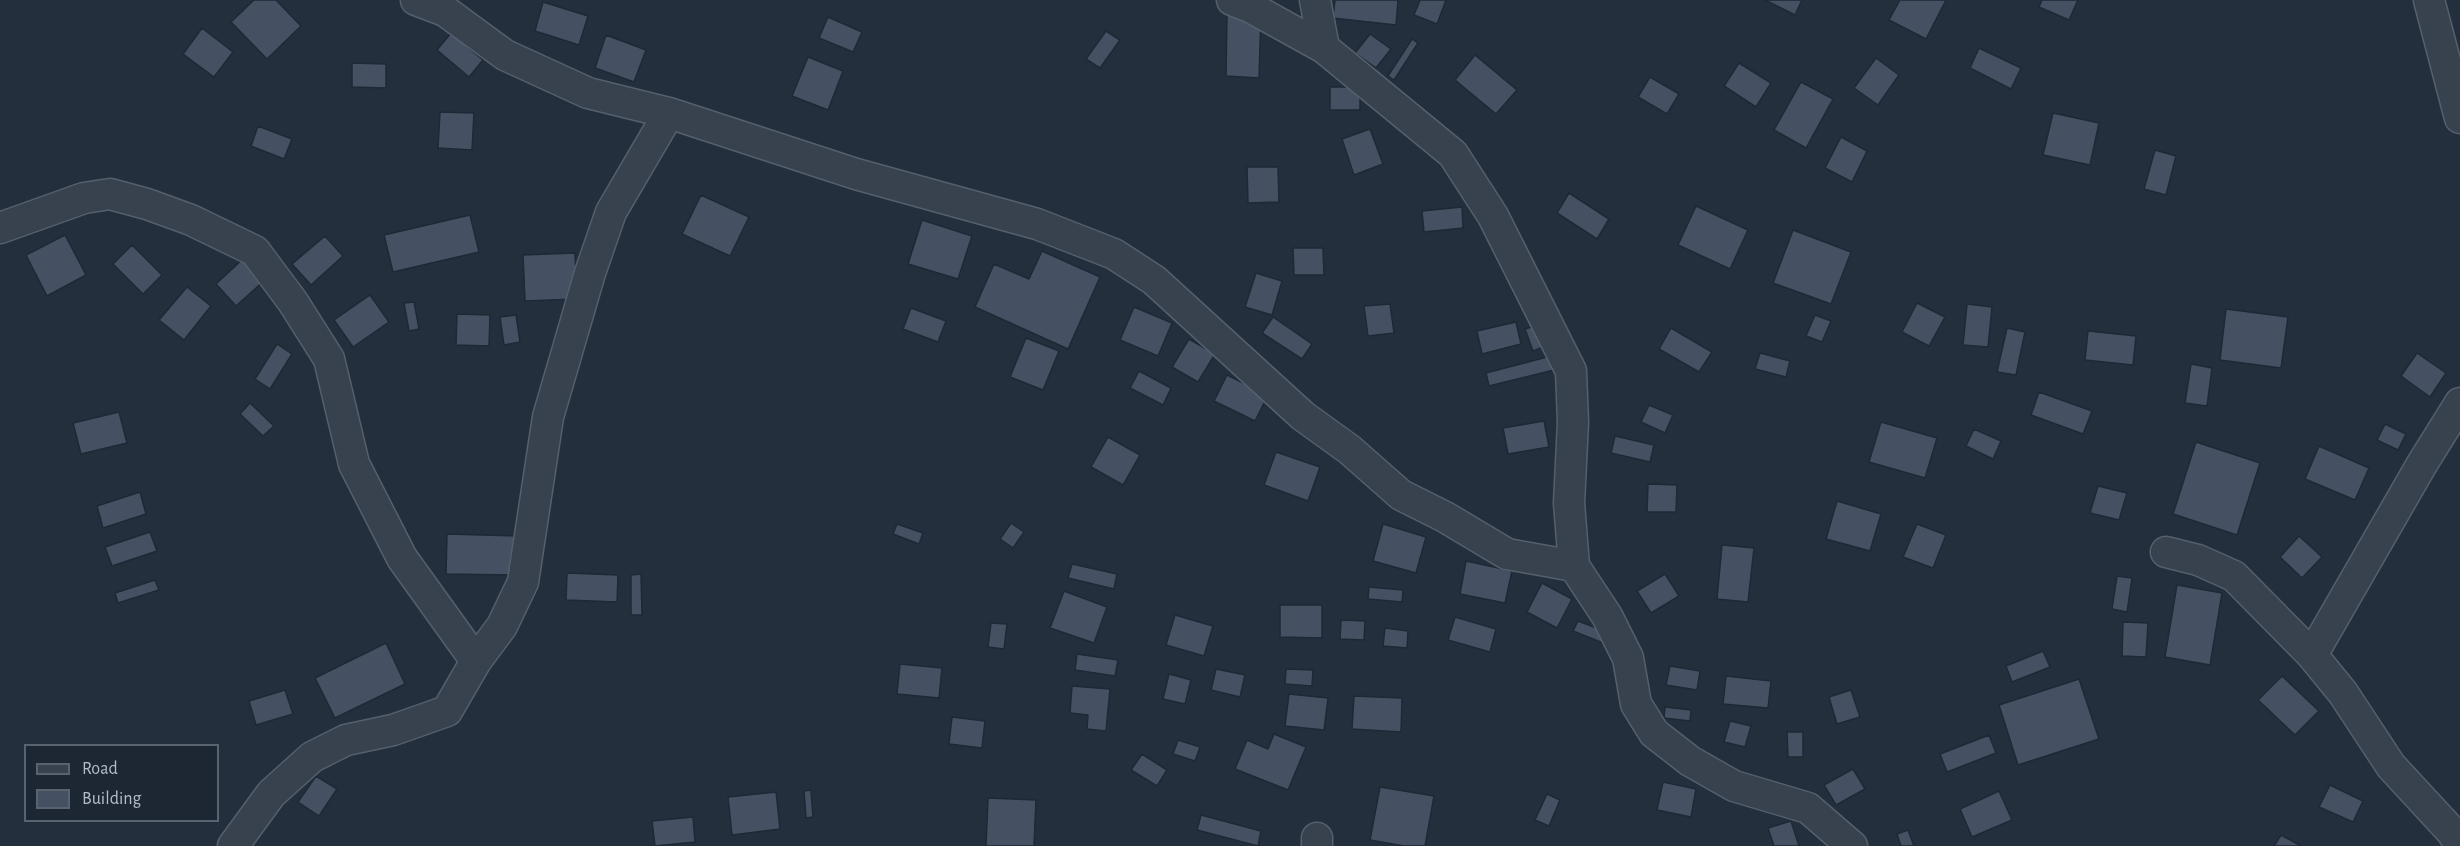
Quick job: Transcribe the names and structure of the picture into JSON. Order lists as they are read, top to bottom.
{
  "legend": ["Road", "Building"]
}
